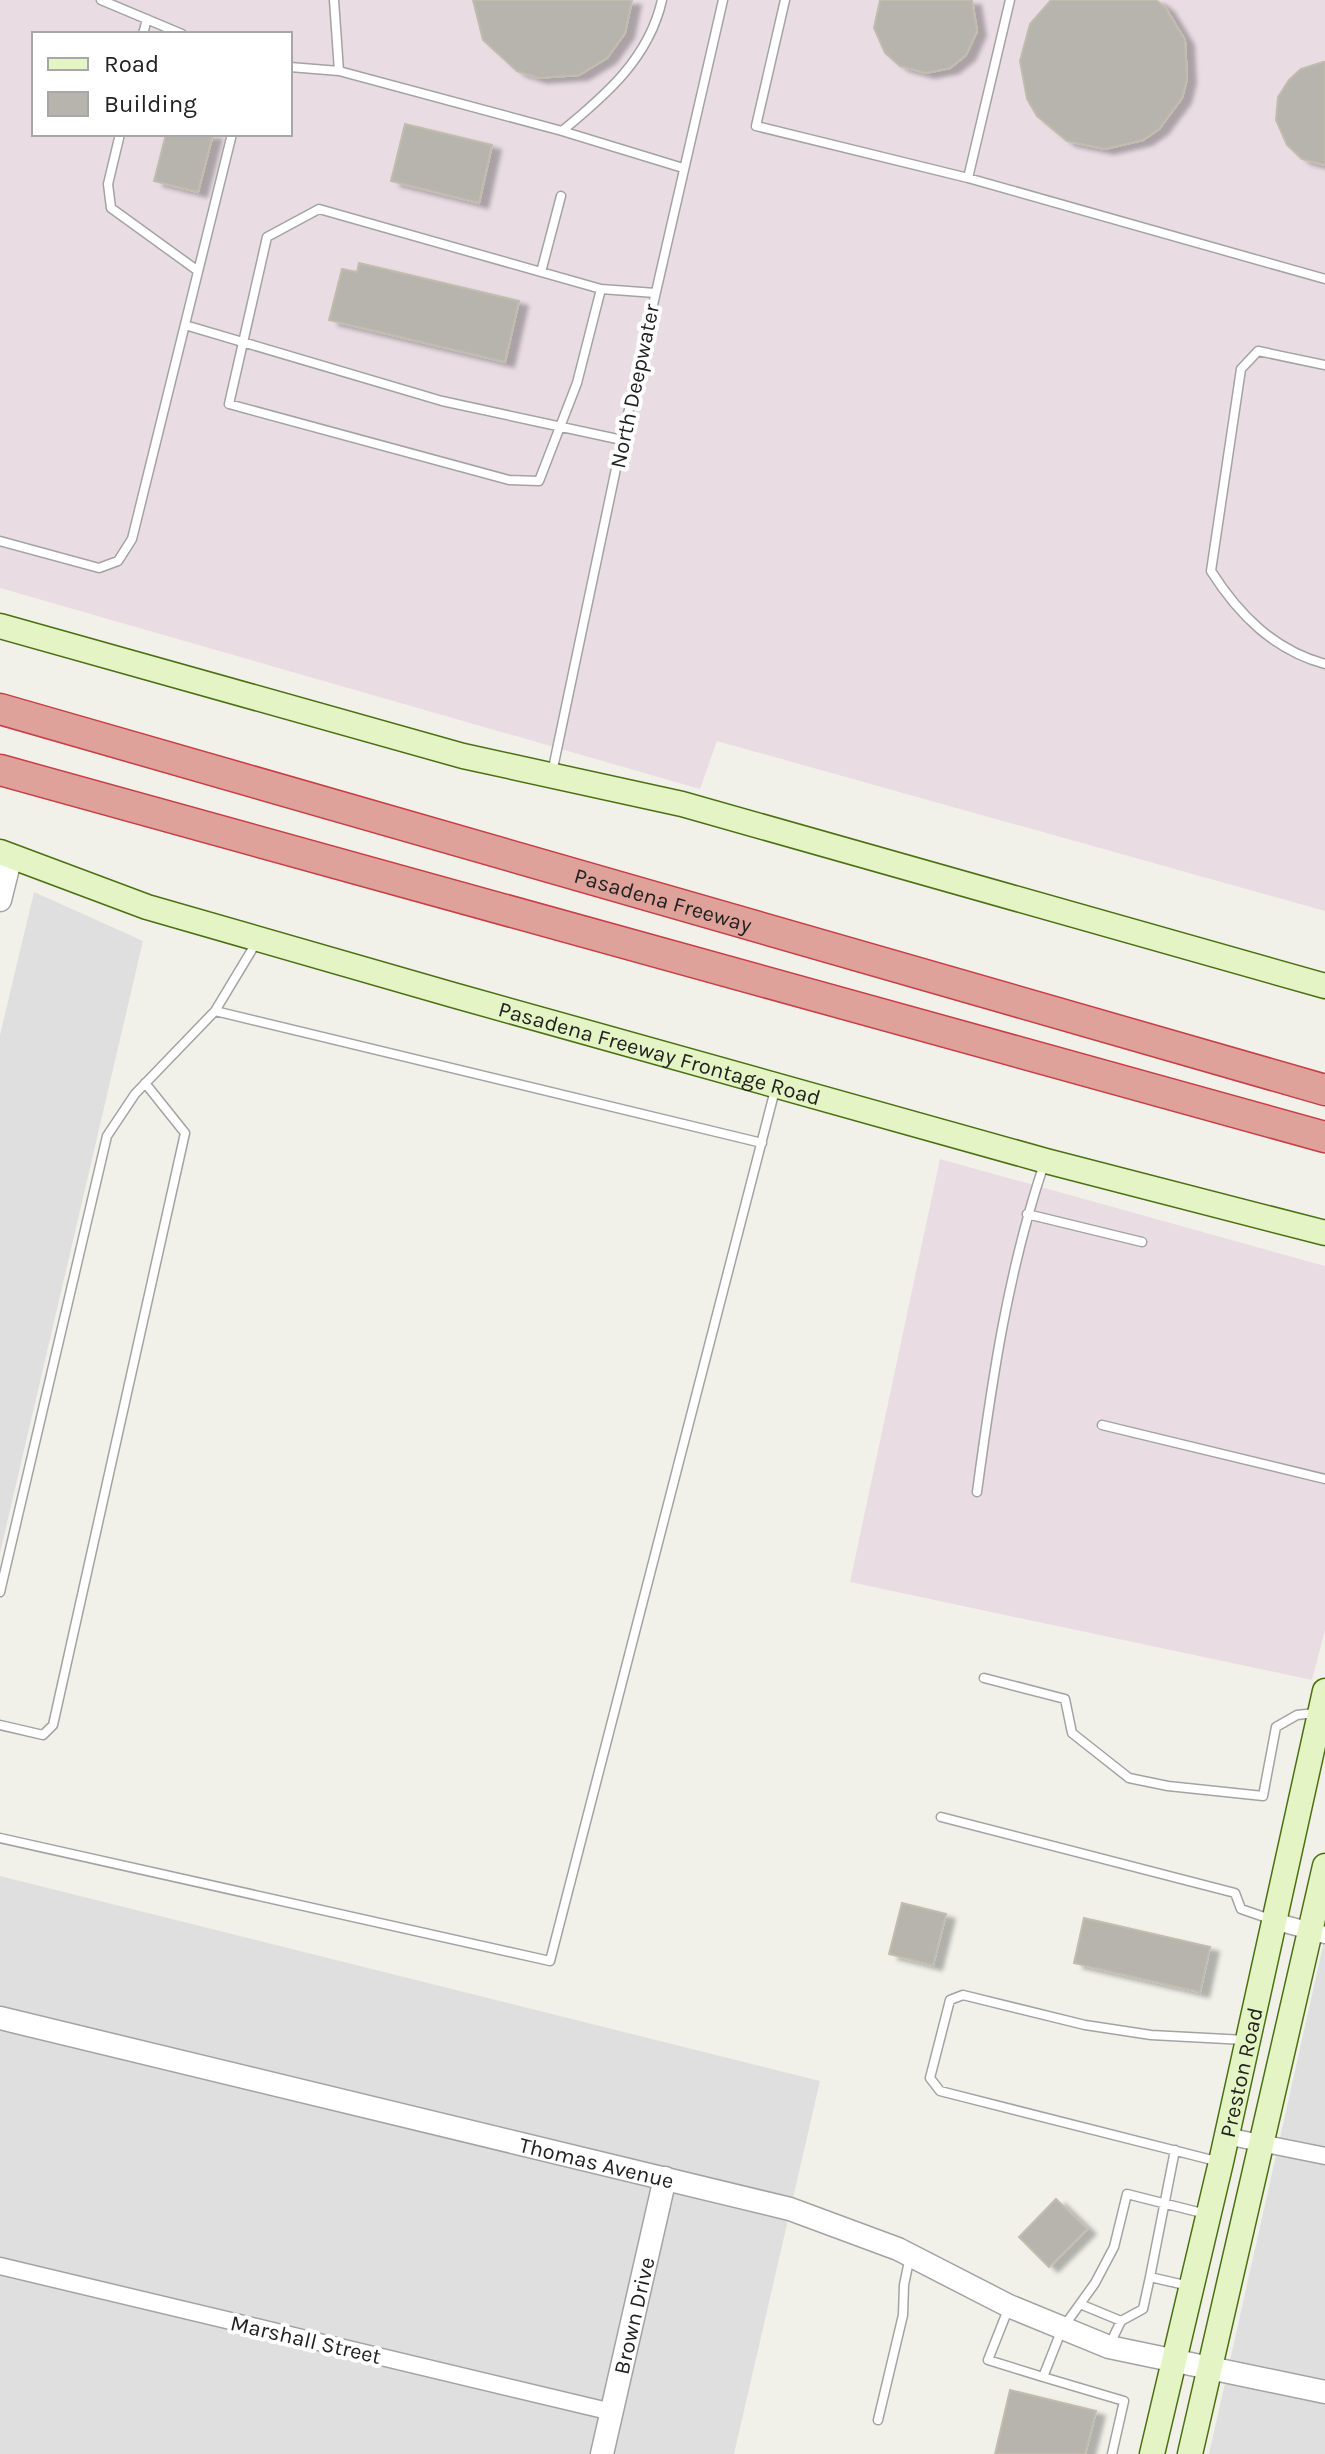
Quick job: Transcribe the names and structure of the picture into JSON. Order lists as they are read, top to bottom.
{
  "streets": {
    "highway": ["Pasadena Freeway"],
    "main road": ["Pasadena Freeway Frontage Road", "Preston Road"],
    "street": ["Thomas Avenue", "Brown Drive", "Marshall Street"],
    "lane": ["North Deepwater"]
  },
  "crossings": [
    ["Preston Road", "Thomas Avenue"],
    ["Thomas Avenue", "Brown Drive"],
    ["Brown Drive", "Marshall Street"]
  ],
  "legend": ["Road", "Building"]
}
